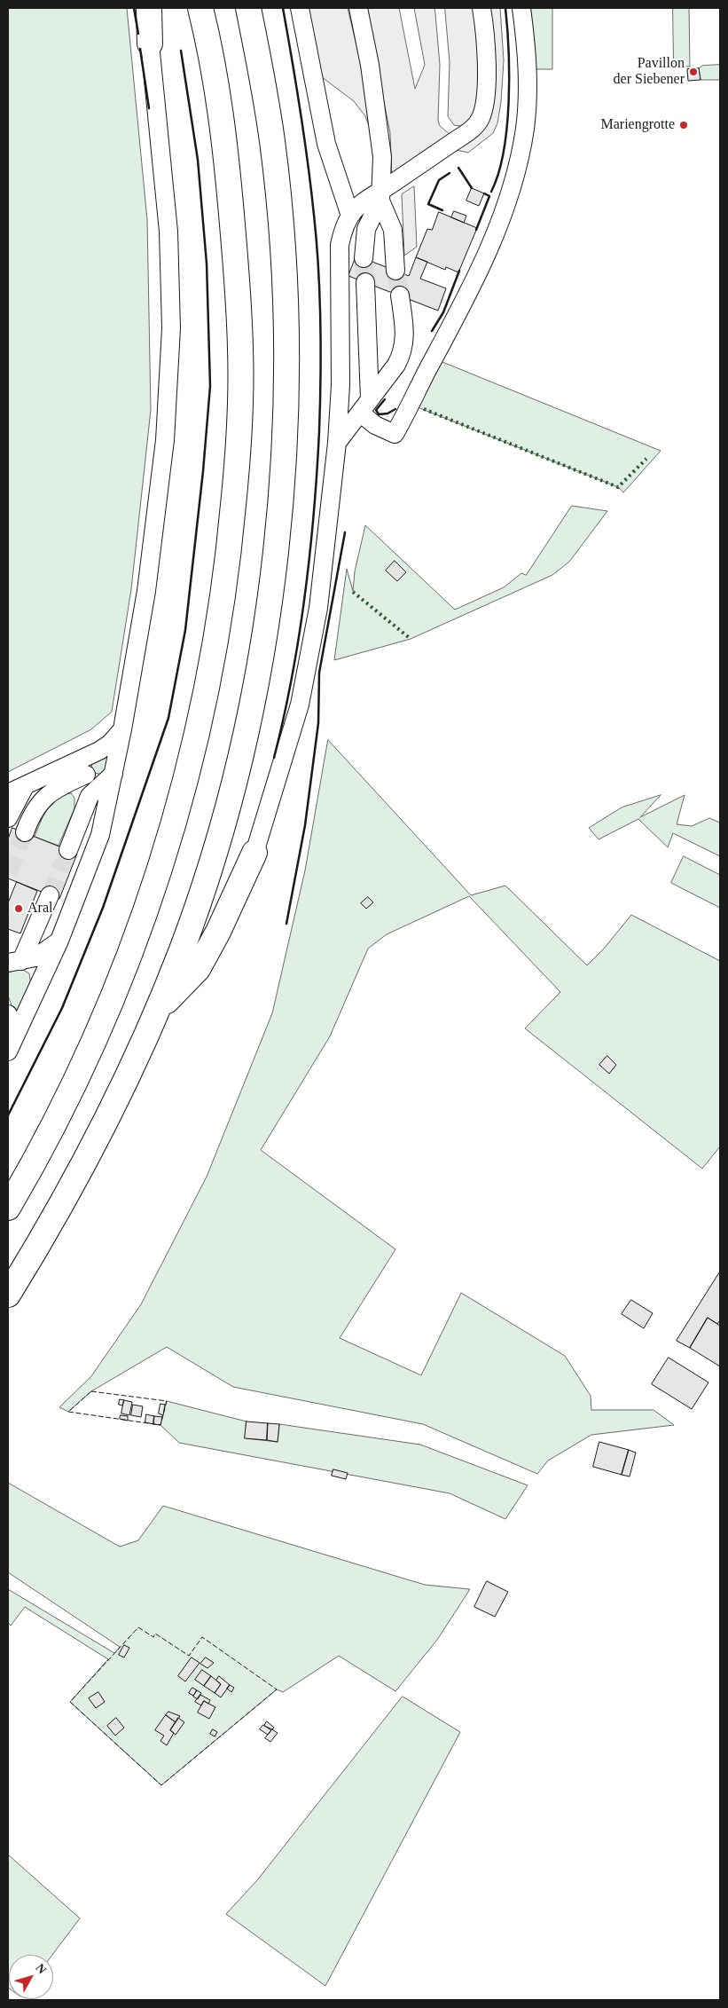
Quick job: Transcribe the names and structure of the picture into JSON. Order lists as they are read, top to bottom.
{
  "places": ["Pavillon der Siebener", "Mariengrotte", "Aral"],
  "north": "top right"
}
